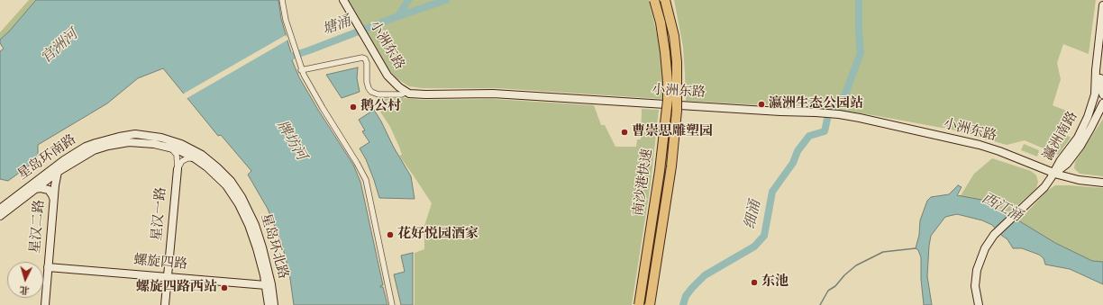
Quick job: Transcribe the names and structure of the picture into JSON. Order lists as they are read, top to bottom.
{
  "streets": {
    "highway": ["南沙港快速"],
    "main road": [
      "小洲东路",
      "瀛洲南路",
      "星岛环南路",
      "星汉一路",
      "星汉二路",
      "星岛环北路",
      "螺旋四路"
    ]
  },
  "crossings": [
    ["小洲东路", "瀛洲南路"],
    ["星岛环南路", "星汉二路"],
    ["星岛环南路", "星岛环北路"],
    ["星汉一路", "星岛环北路"],
    ["星汉一路", "螺旋四路"],
    ["星汉二路", "螺旋四路"],
    ["星岛环北路", "螺旋四路"]
  ],
  "water": [
    "塘涌",
    "官洲河",
    "牌坊河",
    "西江涌",
    "细涌"
  ],
  "places": [
    "瀛洲生态公园站",
    "鹅公村",
    "曹崇思雕塑园",
    "花好悦园酒家",
    "东池",
    "螺旋四路西站"
  ],
  "north": "bottom"
}
